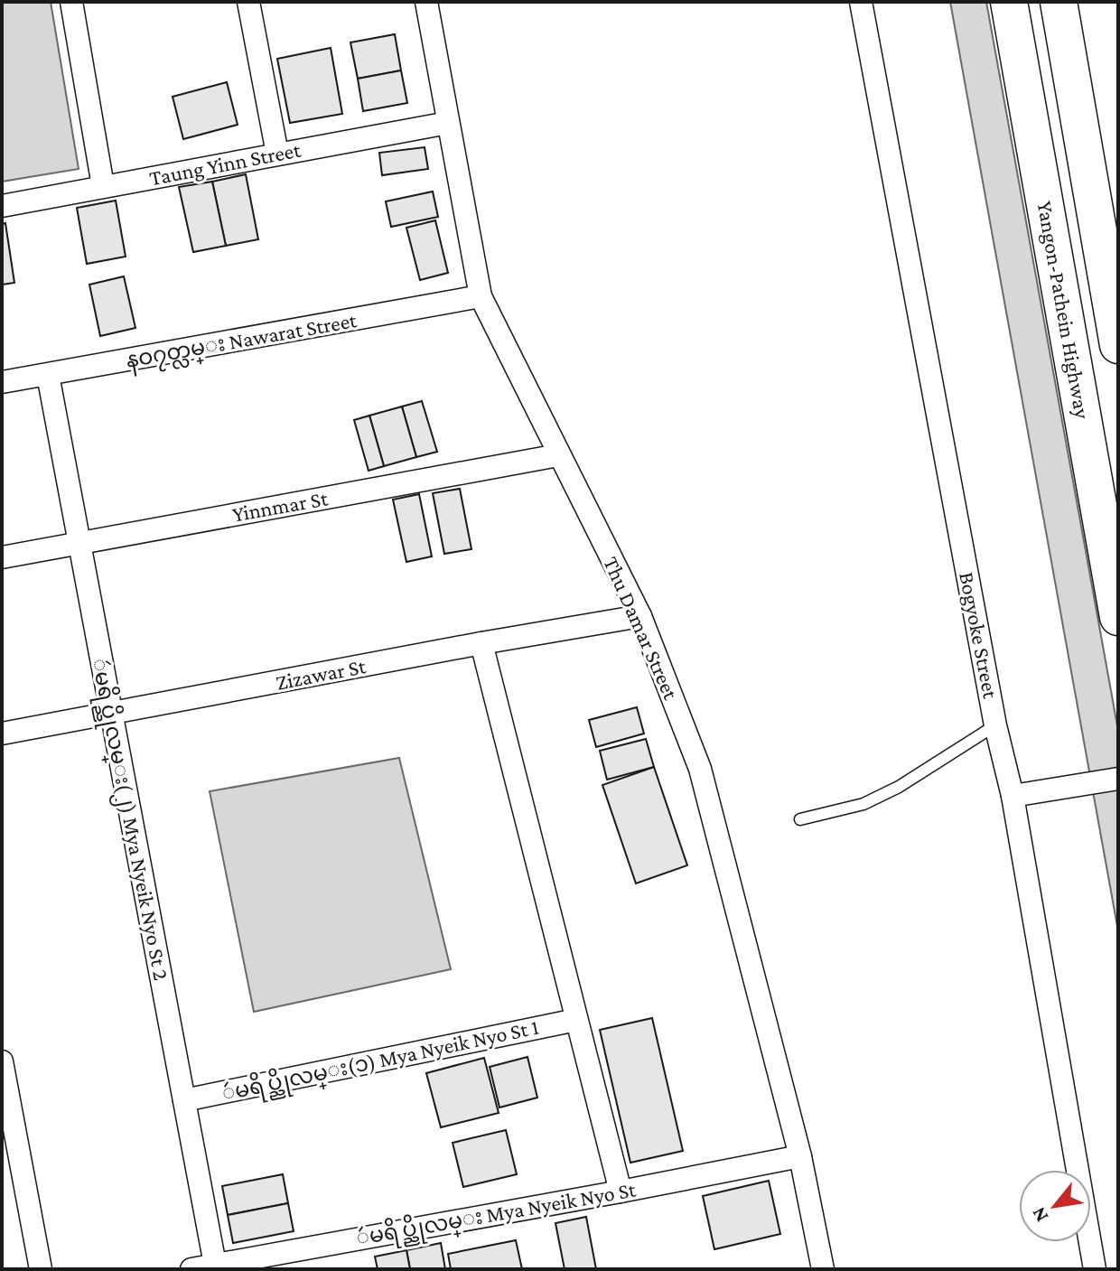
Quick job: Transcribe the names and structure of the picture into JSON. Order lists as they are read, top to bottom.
{
  "streets": {
    "main road": ["Yangon-Pathein Highway"],
    "street": [
      "Taung Yinn Street",
      "နဝ၇တ္လမ္း Nawarat Street",
      "Yinnmar St",
      "Thu Damar Street",
      "Bogyoke Street",
      "Zizawar St",
      "ဴမရိပ္ညိုလမ္း(၂) Mya Nyeik Nyo St 2",
      "ဴမရိပ္ညိုလမ္း(၁) Mya Nyeik Nyo St 1",
      "ဴမရိပ္ညိုလမ္း Mya Nyeik Nyo St"
    ]
  },
  "crossings": [
    ["Taung Yinn Street", "Thu Damar Street"],
    ["နဝ၇တ္လမ္း Nawarat Street", "Thu Damar Street"],
    ["နဝ၇တ္လမ္း Nawarat Street", "ဴမရိပ္ညိုလမ္း(၂) Mya Nyeik Nyo St 2"],
    ["Yinnmar St", "Thu Damar Street"],
    ["Yinnmar St", "ဴမရိပ္ညိုလမ္း(၂) Mya Nyeik Nyo St 2"],
    ["Thu Damar Street", "Zizawar St"],
    ["Thu Damar Street", "ဴမရိပ္ညိုလမ္း Mya Nyeik Nyo St"],
    ["Zizawar St", "ဴမရိပ္ညိုလမ္း(၂) Mya Nyeik Nyo St 2"],
    ["ဴမရိပ္ညိုလမ္း(၂) Mya Nyeik Nyo St 2", "ဴမရိပ္ညိုလမ္း(၁) Mya Nyeik Nyo St 1"],
    ["ဴမရိပ္ညိုလမ္း(၂) Mya Nyeik Nyo St 2", "ဴမရိပ္ညိုလမ္း Mya Nyeik Nyo St"]
  ],
  "north": "bottom left"
}
